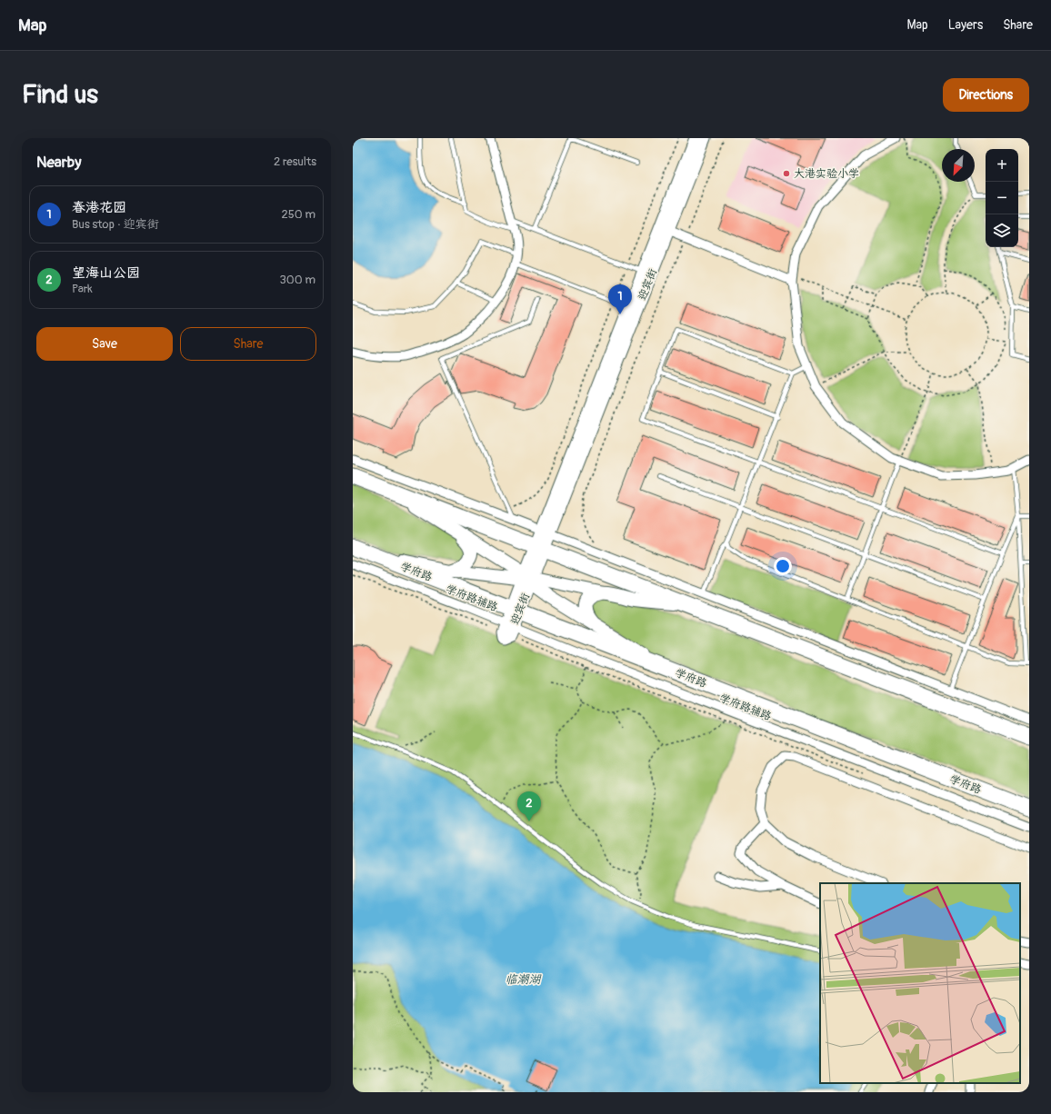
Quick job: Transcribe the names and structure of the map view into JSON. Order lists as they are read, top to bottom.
{
  "streets": {
    "highway": ["学府路"],
    "main road": ["迎宾街"],
    "street": ["学府路辅路"]
  },
  "crossings": [
    ["迎宾街", "学府路"],
    ["迎宾街", "学府路辅路"]
  ],
  "water": ["临潮湖"],
  "places": ["大港实验小学"],
  "north": "bottom left",
  "page": {
    "header": "Map",
    "nav": ["Map", "Layers", "Share"],
    "buttons": [
      "Directions",
      ["Save", "Share"]
    ],
    "title": "Find us",
    "heading": ["Nearby", "2 results"],
    "map_buttons": ["+", "−"],
    "list": [
      {
        "mark": "1",
        "name": "春港花园",
        "note": "Bus stop · 迎宾街",
        "value": "250 m"
      },
      {
        "mark": "2",
        "name": "望海山公园",
        "note": "Park",
        "value": "300 m"
      }
    ],
    "pins": ["1", "2"]
  }
}
